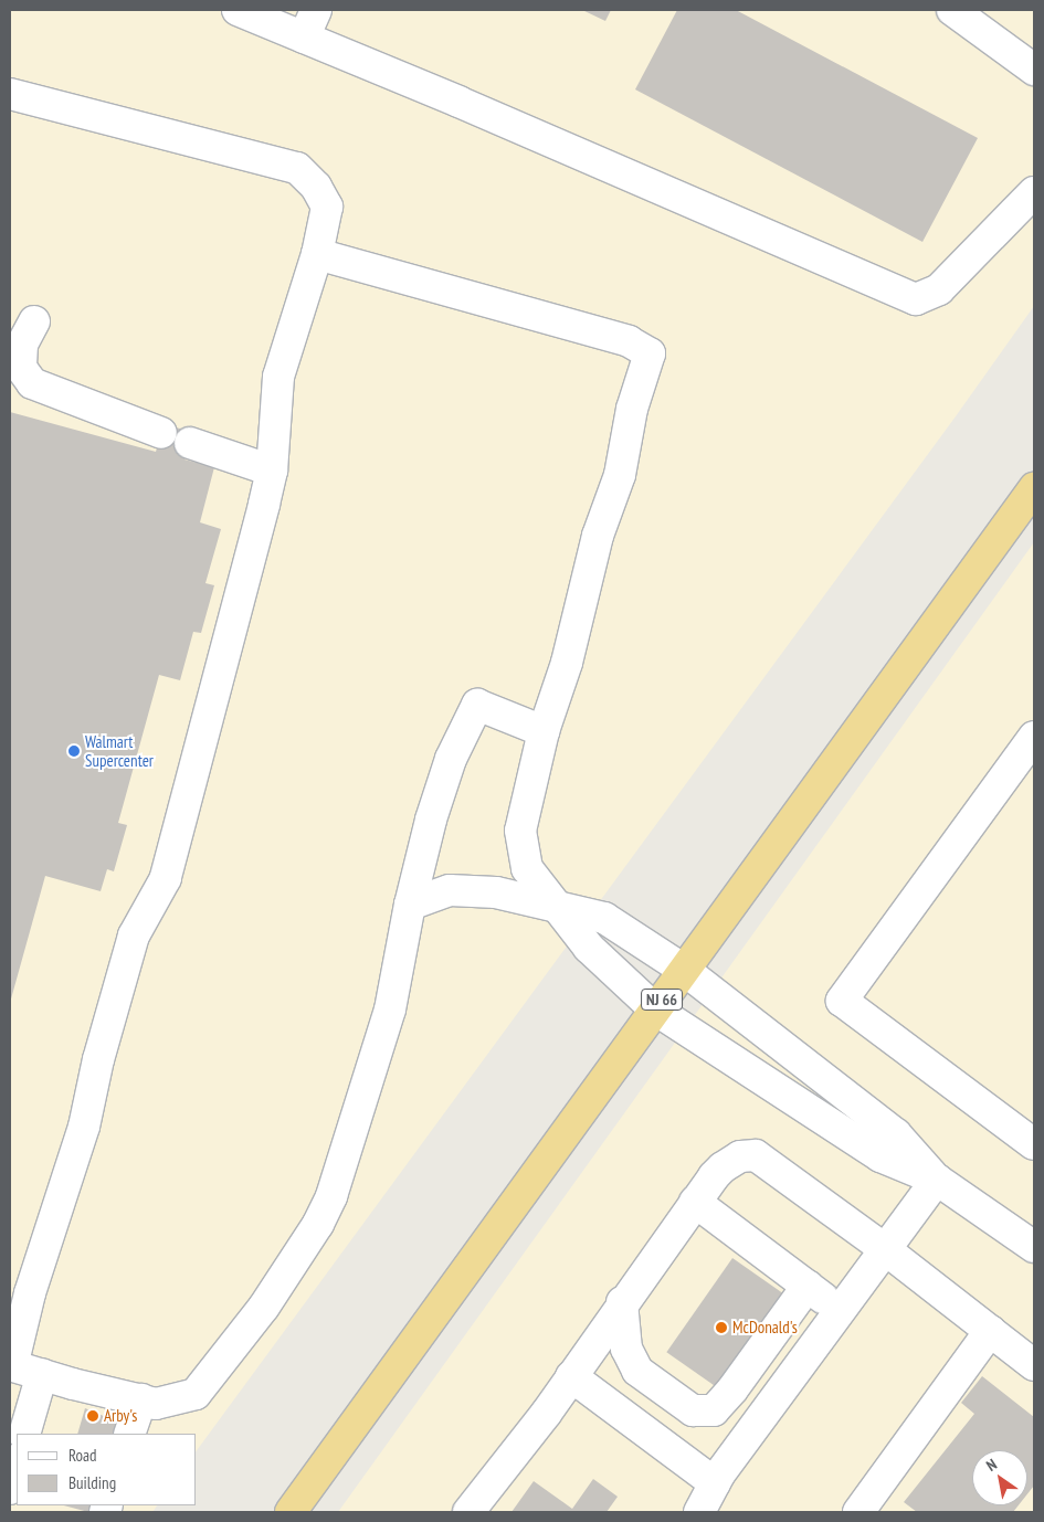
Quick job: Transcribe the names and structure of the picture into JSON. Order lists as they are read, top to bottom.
{
  "streets": {
    "highway": ["NJ 66"]
  },
  "places": ["Walmart Supercenter", "McDonald's", "Arby's"],
  "legend": ["Road", "Building"],
  "north": "top left"
}
